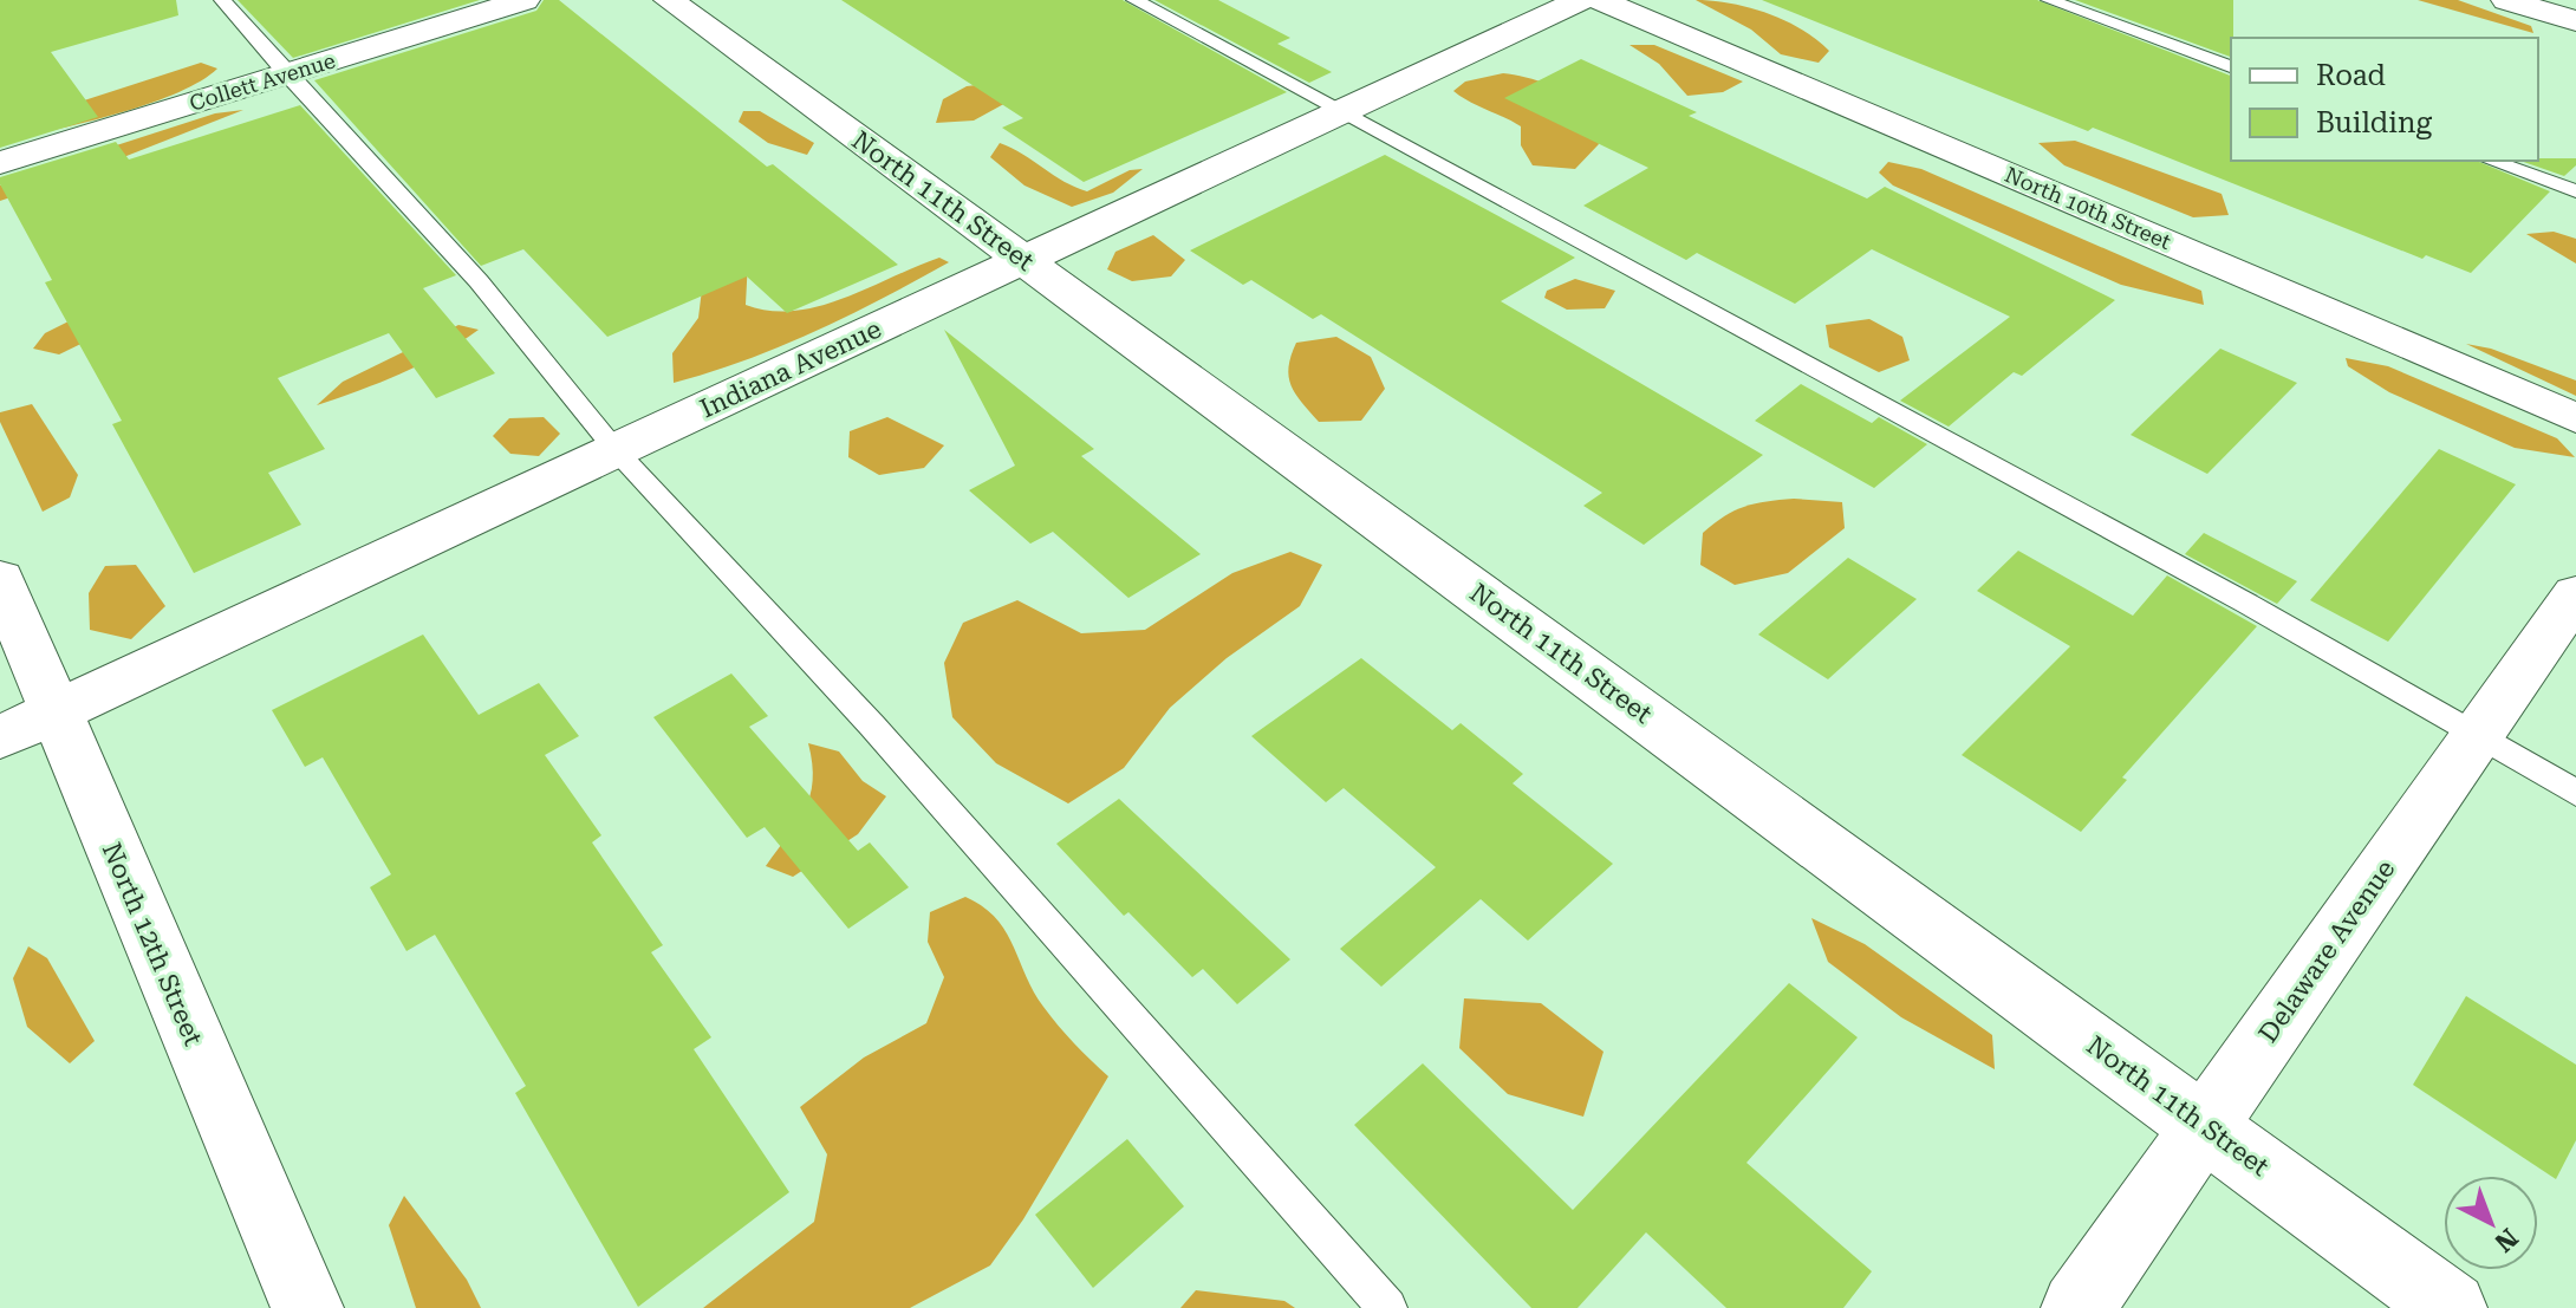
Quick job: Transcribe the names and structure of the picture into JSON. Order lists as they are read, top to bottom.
{
  "streets": {
    "street": [
      "Collett Avenue",
      "North 11th Street",
      "North 10th Street",
      "Indiana Avenue",
      "North 12th Street",
      "Delaware Avenue"
    ]
  },
  "crossings": [
    ["North 11th Street", "Indiana Avenue"],
    ["North 11th Street", "Delaware Avenue"],
    ["Indiana Avenue", "North 12th Street"]
  ],
  "legend": ["Road", "Building"],
  "north": "bottom right"
}
